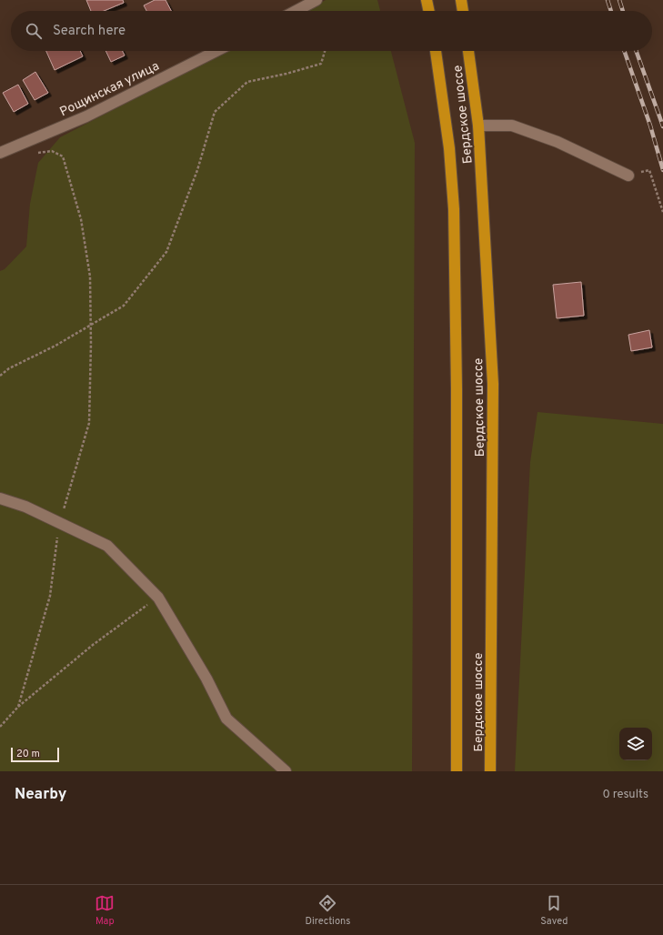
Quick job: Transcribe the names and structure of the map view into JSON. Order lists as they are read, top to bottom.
{
  "streets": {
    "highway": ["Бердское шоссе"],
    "street": ["Рощинская улица"]
  },
  "scale_bar": "20 m",
  "page": {
    "search": "Search here",
    "scale": "20 m",
    "heading": ["Nearby", "0 results"],
    "nav": ["Map", "Directions", "Saved"]
  }
}
